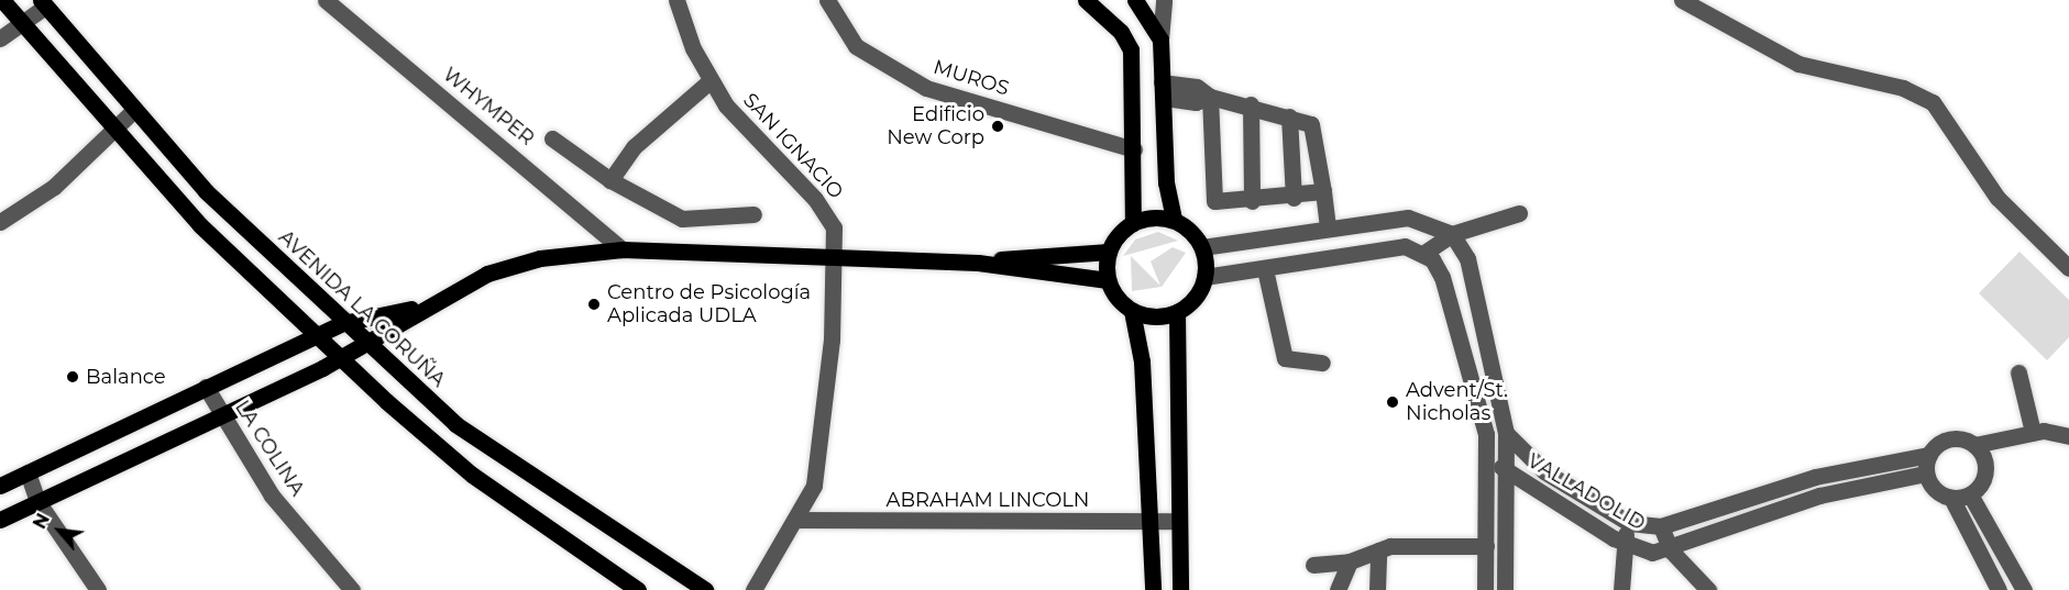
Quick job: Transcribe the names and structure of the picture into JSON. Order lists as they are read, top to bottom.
{
  "streets": {
    "main road": ["AVENIDA LA CORUÑA"],
    "street": [
      "MUROS",
      "WHYMPER",
      "SAN IGNACIO",
      "LA COLINA",
      "VALLADOLID",
      "ABRAHAM LINCOLN"
    ]
  },
  "crossings": [
    ["SAN IGNACIO", "ABRAHAM LINCOLN"]
  ],
  "places": [
    "Edificio New Corp",
    "Centro de Psicología Aplicada UDLA",
    "Balance",
    "Advent/St. Nicholas"
  ],
  "north": "top left"
}
